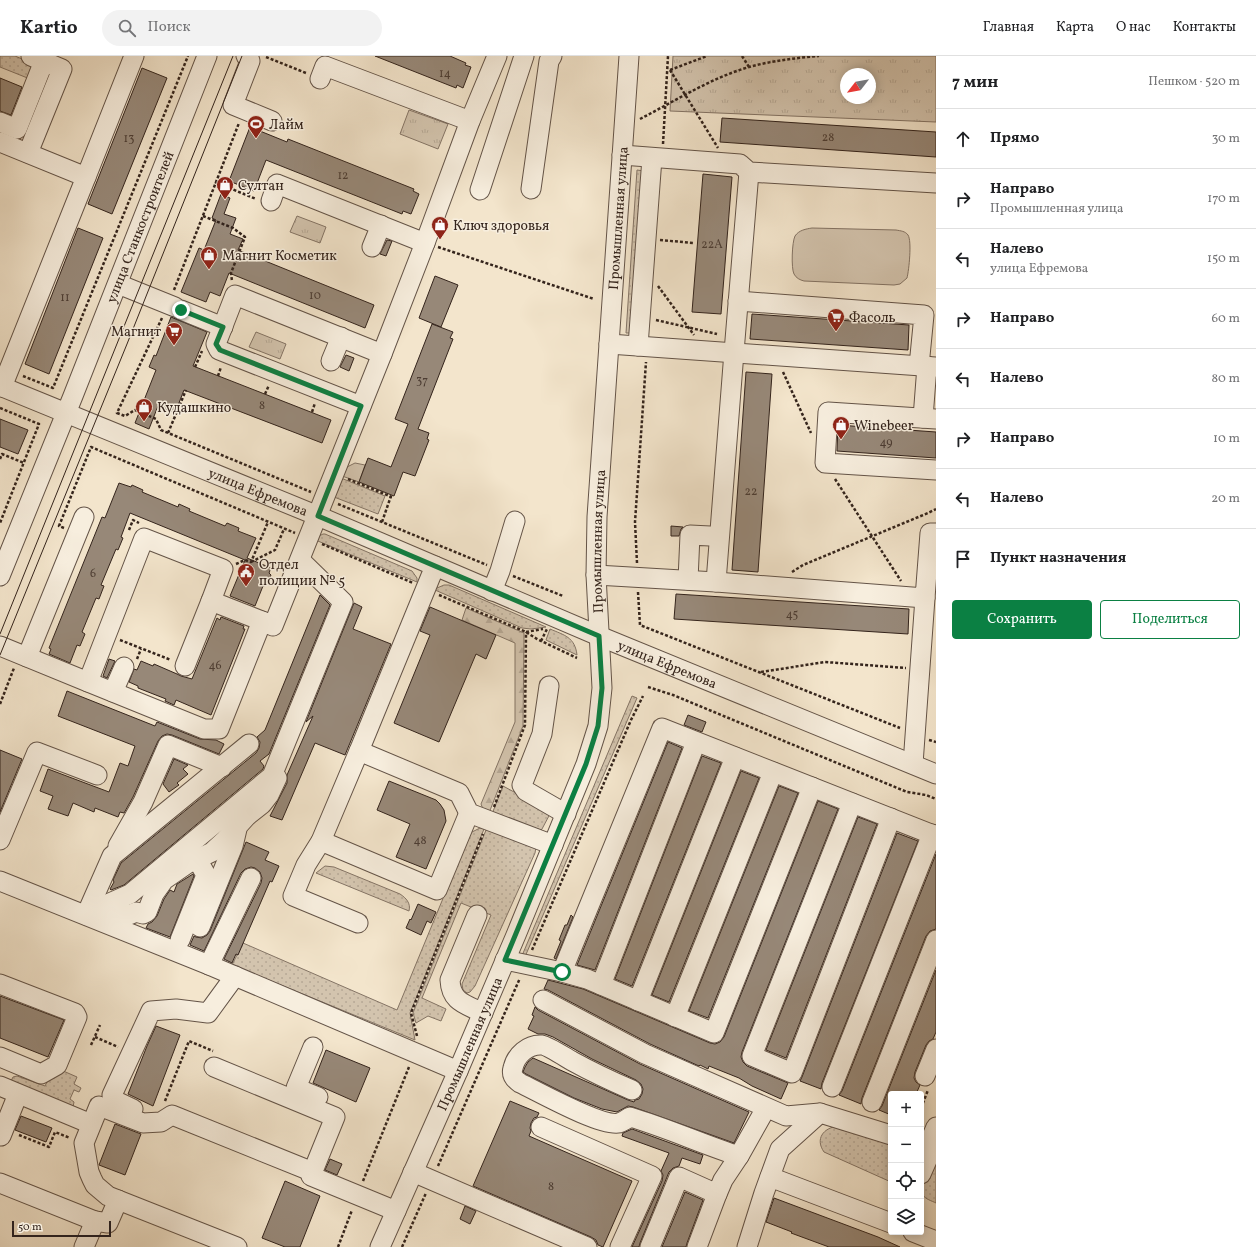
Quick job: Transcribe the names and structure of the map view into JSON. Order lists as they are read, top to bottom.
{
  "streets": {
    "street": ["Промышленная улица", "улица Станкостроителей", "улица Ефремова"]
  },
  "crossings": [
    ["Промышленная улица", "улица Ефремова"],
    ["улица Станкостроителей", "улица Ефремова"]
  ],
  "places": {
    "sports": ["Лайм"],
    "shop": [
      "Султан",
      "Ключ здоровья",
      "Магнит Косметик",
      "Кудашкино",
      "Winebeer"
    ],
    "supermarket": ["Фасоль", "Магнит"],
    "public building": ["Отдел полиции № 5"]
  },
  "house_numbers": [
    "14",
    "28",
    "13",
    "12",
    "22А",
    "10",
    "11",
    "37",
    "8",
    "49",
    "22",
    "6",
    "45",
    "46",
    "48",
    "8"
  ],
  "scale_bar": "50 m",
  "north": "bottom left",
  "page": {
    "header": "Kartio",
    "search": "Поиск",
    "nav": [
      "Главная",
      "Карта",
      "О нас",
      "Контакты"
    ],
    "heading": ["7 мин", "Пешком · 520 m"],
    "list": [
      ["Прямо", "30 m"],
      ["Направо", "Промышленная улица", "170 m"],
      ["Налево", "улица Ефремова", "150 m"],
      ["Направо", "60 m"],
      ["Налево", "80 m"],
      ["Направо", "10 m"],
      ["Налево", "20 m"],
      "Пункт назначения"
    ],
    "buttons": ["Сохранить", "Поделиться"],
    "map_buttons": ["+", "−"],
    "scale": "50 m"
  }
}
